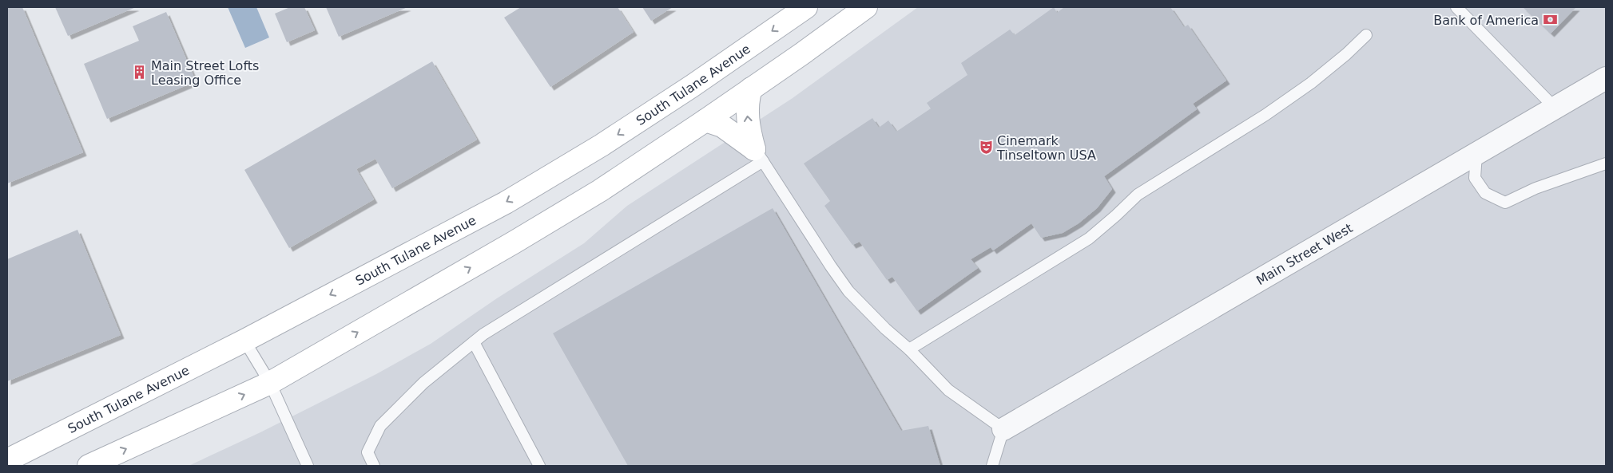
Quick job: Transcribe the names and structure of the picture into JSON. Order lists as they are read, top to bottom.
{
  "streets": {
    "main road": ["South Tulane Avenue"],
    "street": ["Main Street West"]
  },
  "places": {
    "bank": ["Bank of America"],
    "building": ["Main Street Lofts Leasing Office"],
    "theatre": ["Cinemark Tinseltown USA"]
  }
}
